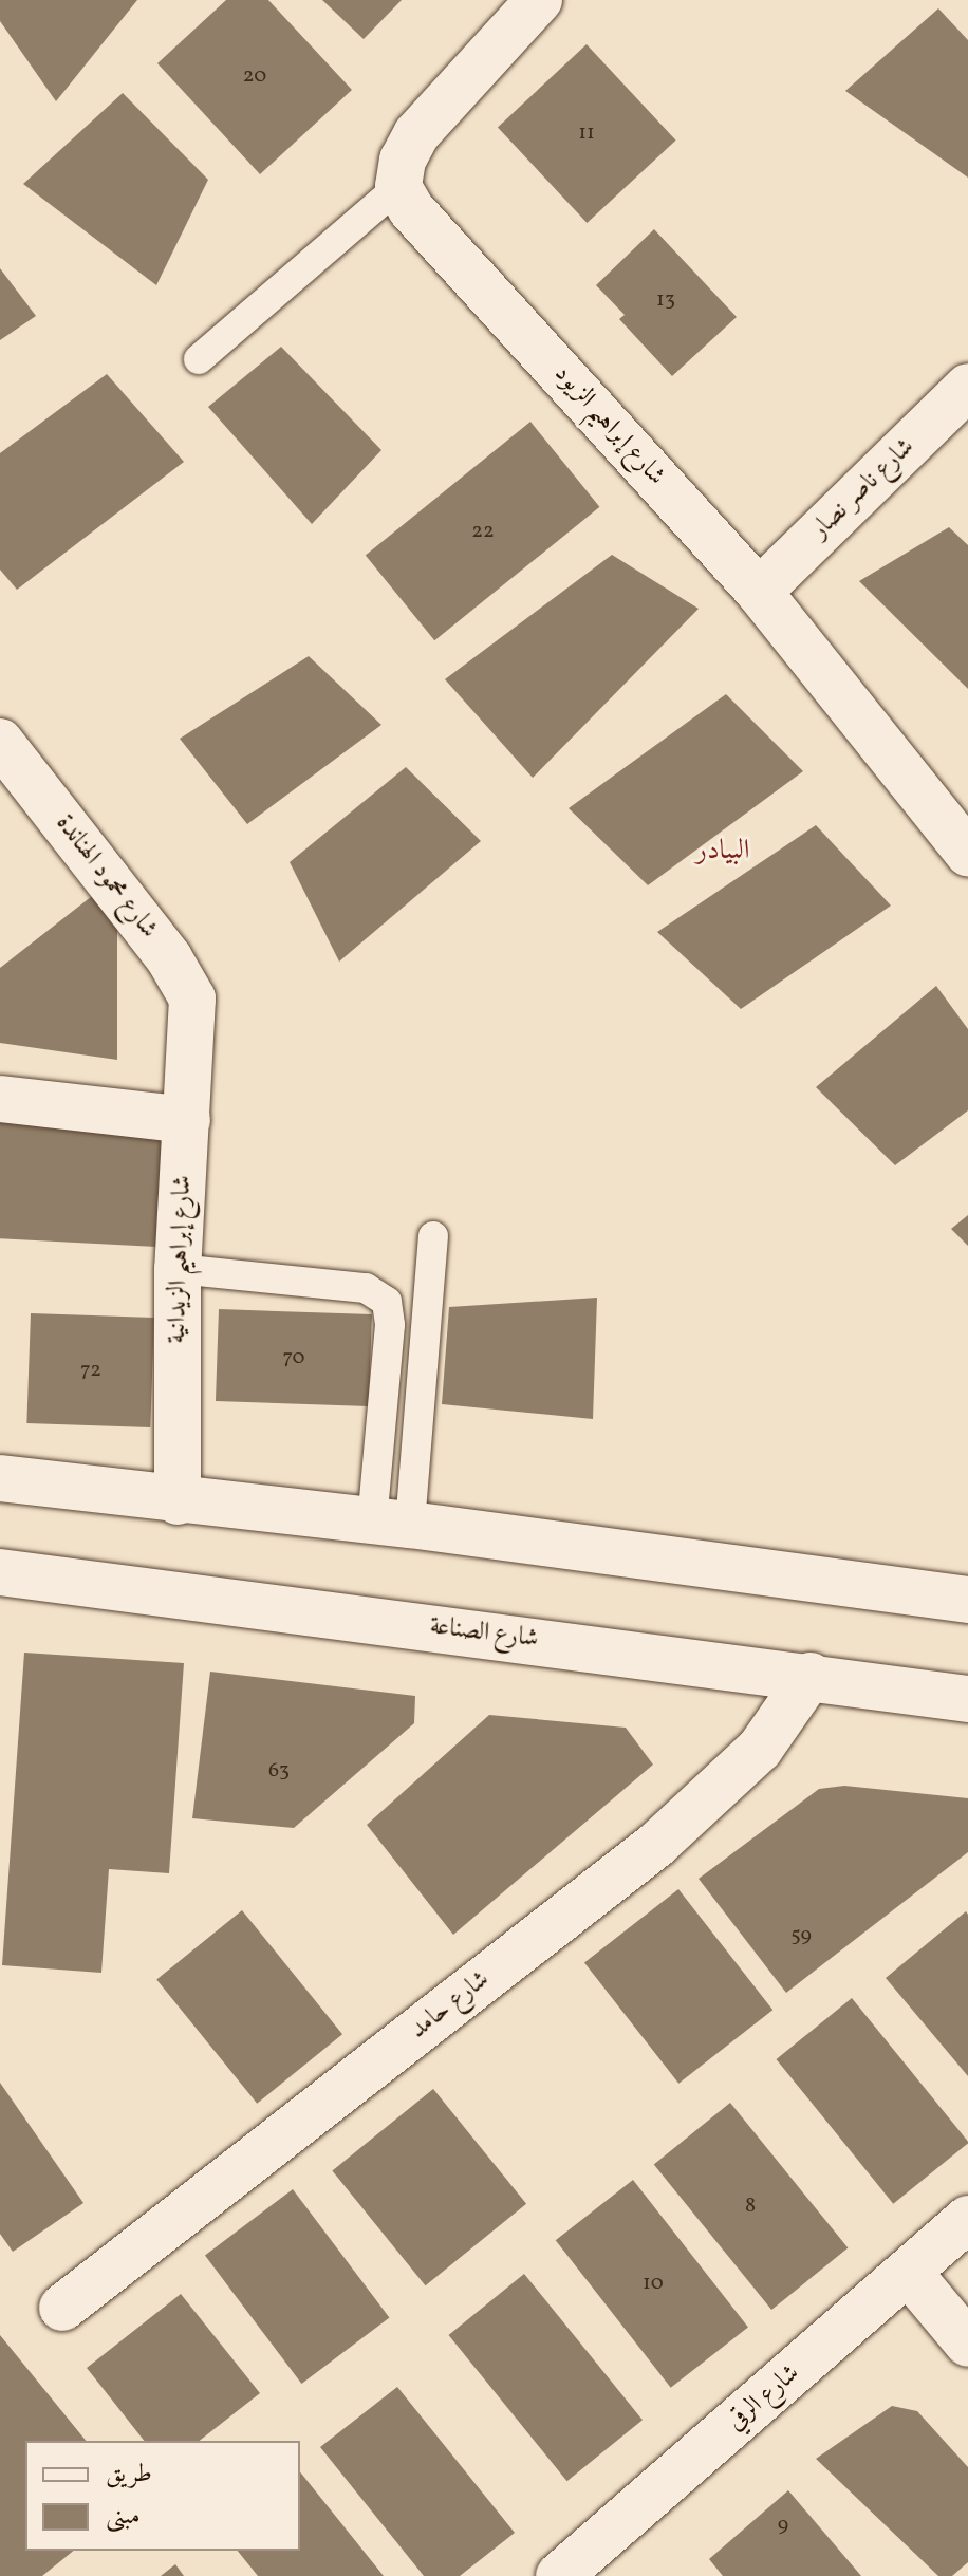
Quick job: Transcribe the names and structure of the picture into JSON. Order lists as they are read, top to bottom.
{
  "streets": {
    "street": [
      "شارع إبراهيم الزيود",
      "شارع ناصر نصار",
      "شارع محمود الهناندة",
      "شارع إبراهيم الزيدانية",
      "شارع الصناعة",
      "شارع حامد",
      "شارع الرقي"
    ]
  },
  "crossings": [
    ["شارع إبراهيم الزيود", "شارع ناصر نصار"],
    ["شارع محمود الهناندة", "شارع إبراهيم الزيدانية"],
    ["شارع الصناعة", "شارع حامد"]
  ],
  "districts": ["البيادر"],
  "house_numbers": [
    "20",
    "11",
    "13",
    "22",
    "70",
    "72",
    "63",
    "59",
    "8",
    "10",
    "9"
  ],
  "legend": ["طريق", "مبنى"]
}
